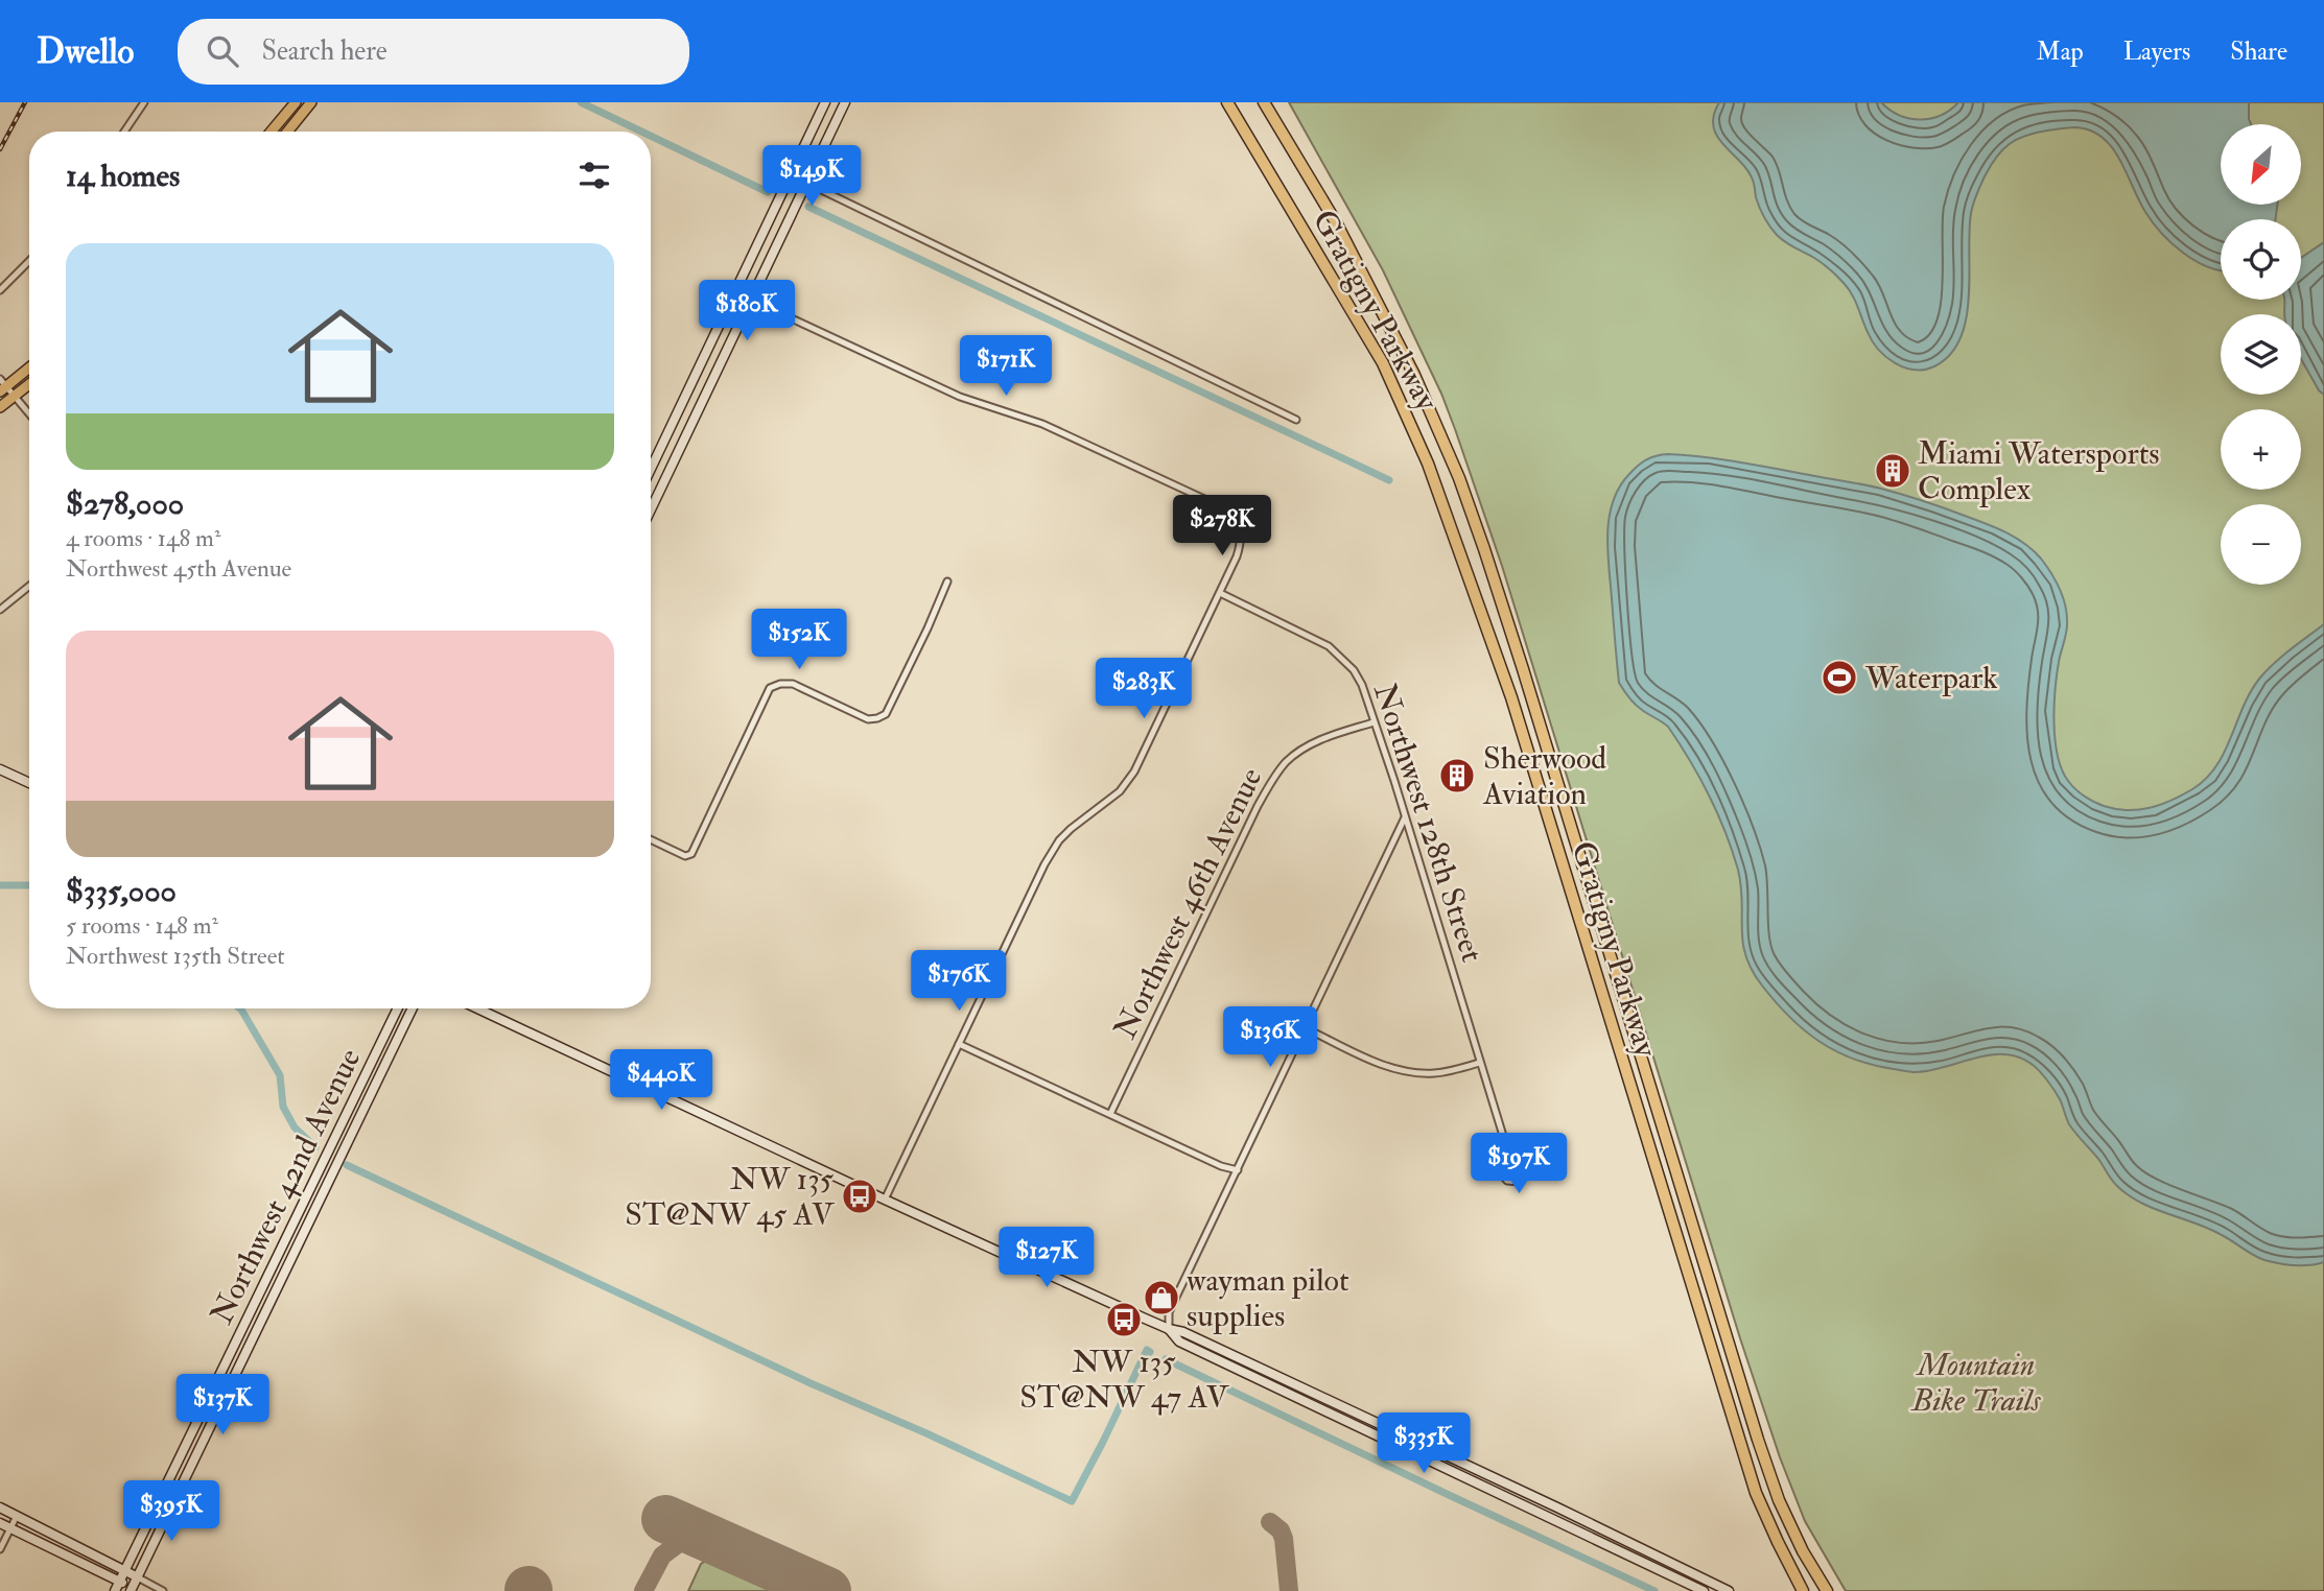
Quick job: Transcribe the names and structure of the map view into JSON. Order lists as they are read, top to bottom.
{
  "streets": {
    "highway": ["Gratigny Parkway"],
    "main road": ["Northwest 42nd Avenue"],
    "street": ["Northwest 128th Street", "Northwest 46th Avenue"]
  },
  "crossings": [
    ["Northwest 128th Street", "Northwest 46th Avenue"]
  ],
  "parks": ["Mountain Bike Trails"],
  "places": {
    "building": ["Miami Watersports Complex", "Sherwood Aviation"],
    "sports": ["Waterpark"],
    "bus stop": ["NW 135 ST@NW 45 AV", "NW 135 ST@NW 47 AV"],
    "shop": ["wayman pilot supplies"]
  },
  "north": "bottom left",
  "page": {
    "header": "Dwello",
    "search": "Search here",
    "nav": ["Map", "Layers", "Share"],
    "map_buttons": ["+", "−"],
    "heading": "14 homes",
    "price": [
      "$149K",
      "$180K",
      "$171K",
      "$278K",
      "$152K",
      "$283K",
      "$176K",
      "$136K",
      "$440K",
      "$197K",
      "$127K",
      "$137K",
      "$335K",
      "$395K"
    ],
    "list": [
      {
        "name": "$278,000",
        "note": "4 rooms · 148 m² · Northwest 45th Avenue"
      },
      {
        "name": "$335,000",
        "note": "5 rooms · 148 m² · Northwest 135th Street"
      }
    ]
  }
}
